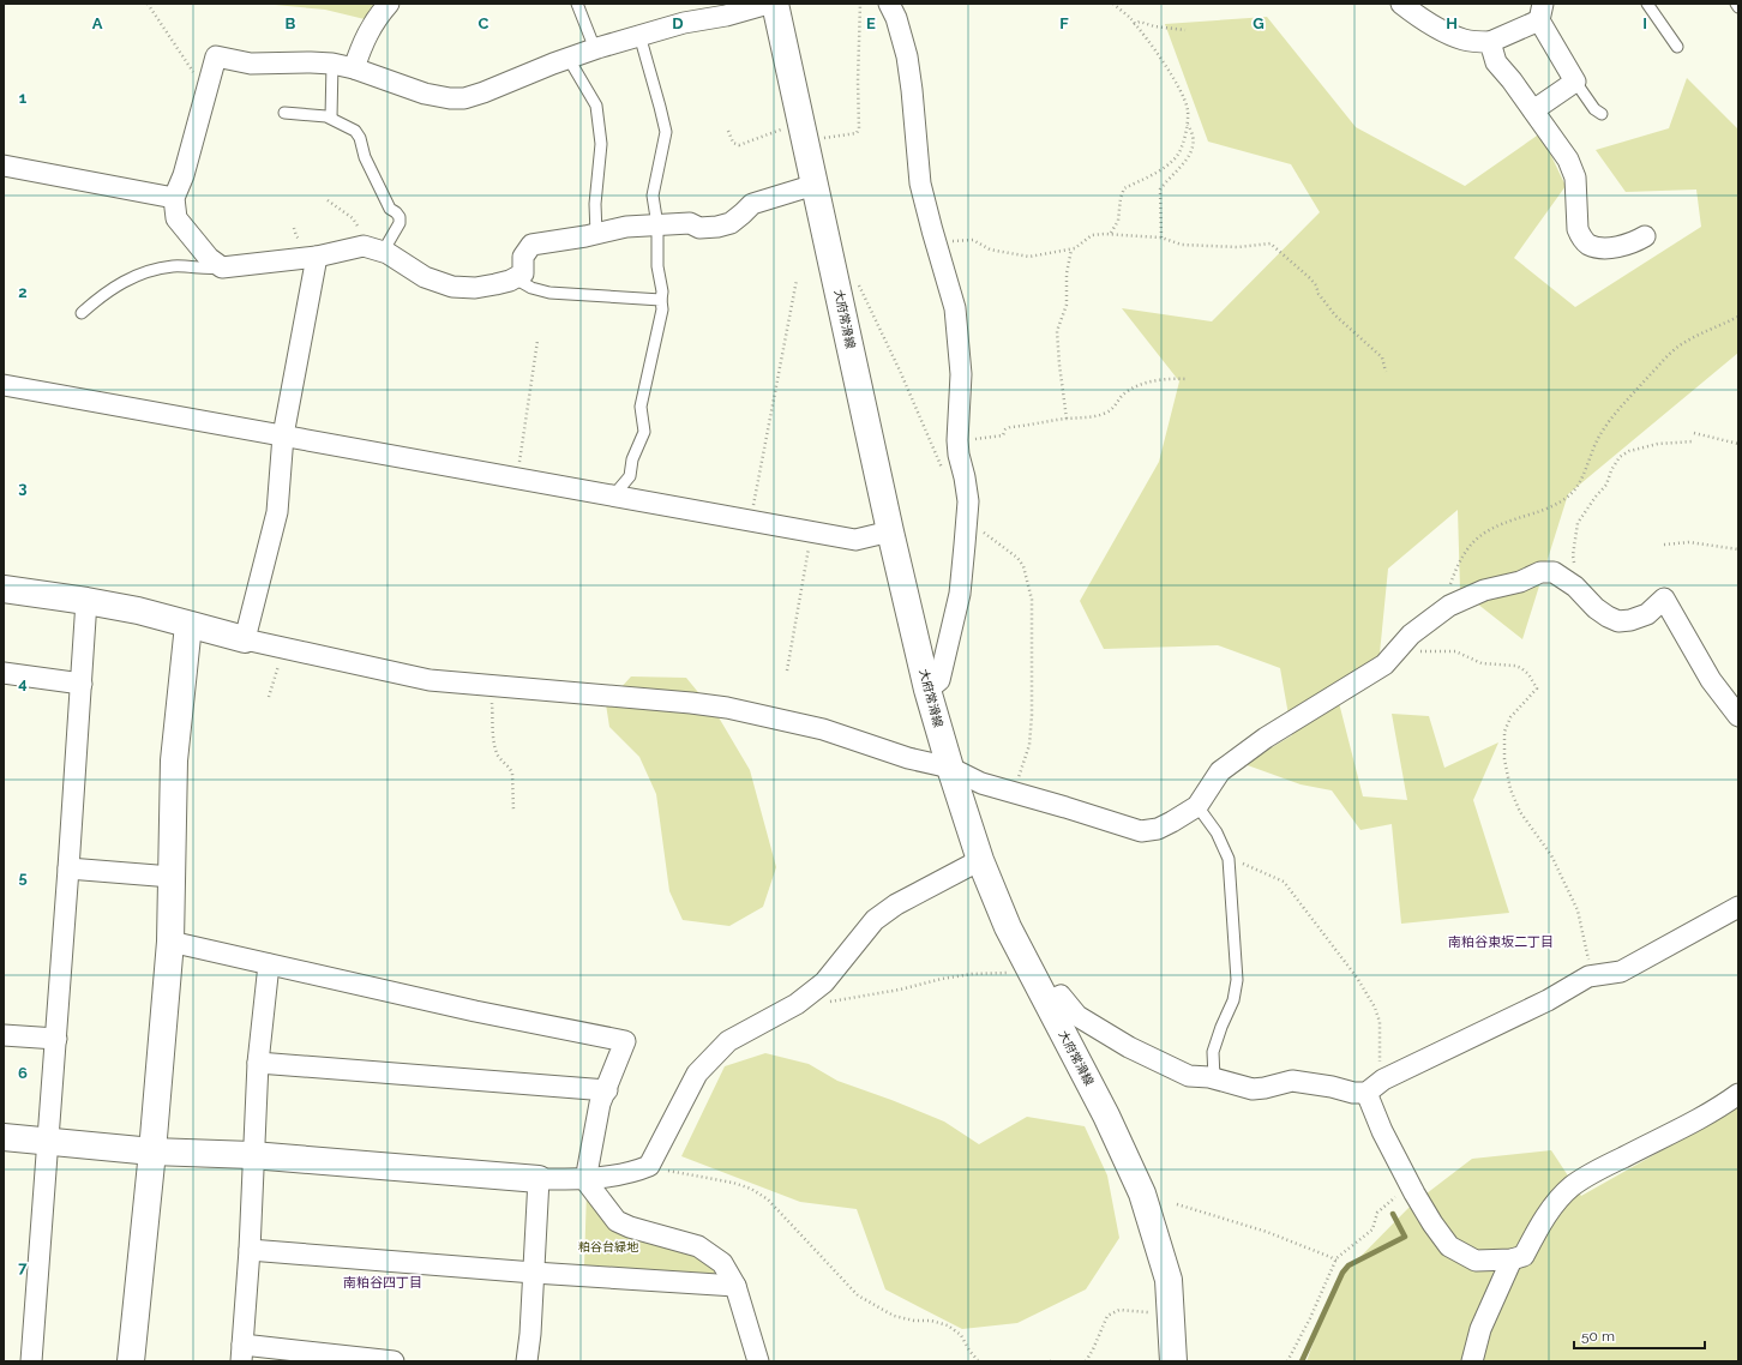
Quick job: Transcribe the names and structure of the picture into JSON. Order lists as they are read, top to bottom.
{
  "streets": {
    "street": ["大府常滑線"]
  },
  "districts": ["南粕谷東坂二丁目", "南粕谷四丁目"],
  "parks": ["粕谷台緑地"],
  "scale_bar": "50 m",
  "grid": {
    "columns": [
      "A",
      "B",
      "C",
      "D",
      "E",
      "F",
      "G",
      "H",
      "I"
    ],
    "rows": [
      "1",
      "2",
      "3",
      "4",
      "5",
      "6",
      "7"
    ]
  }
}
